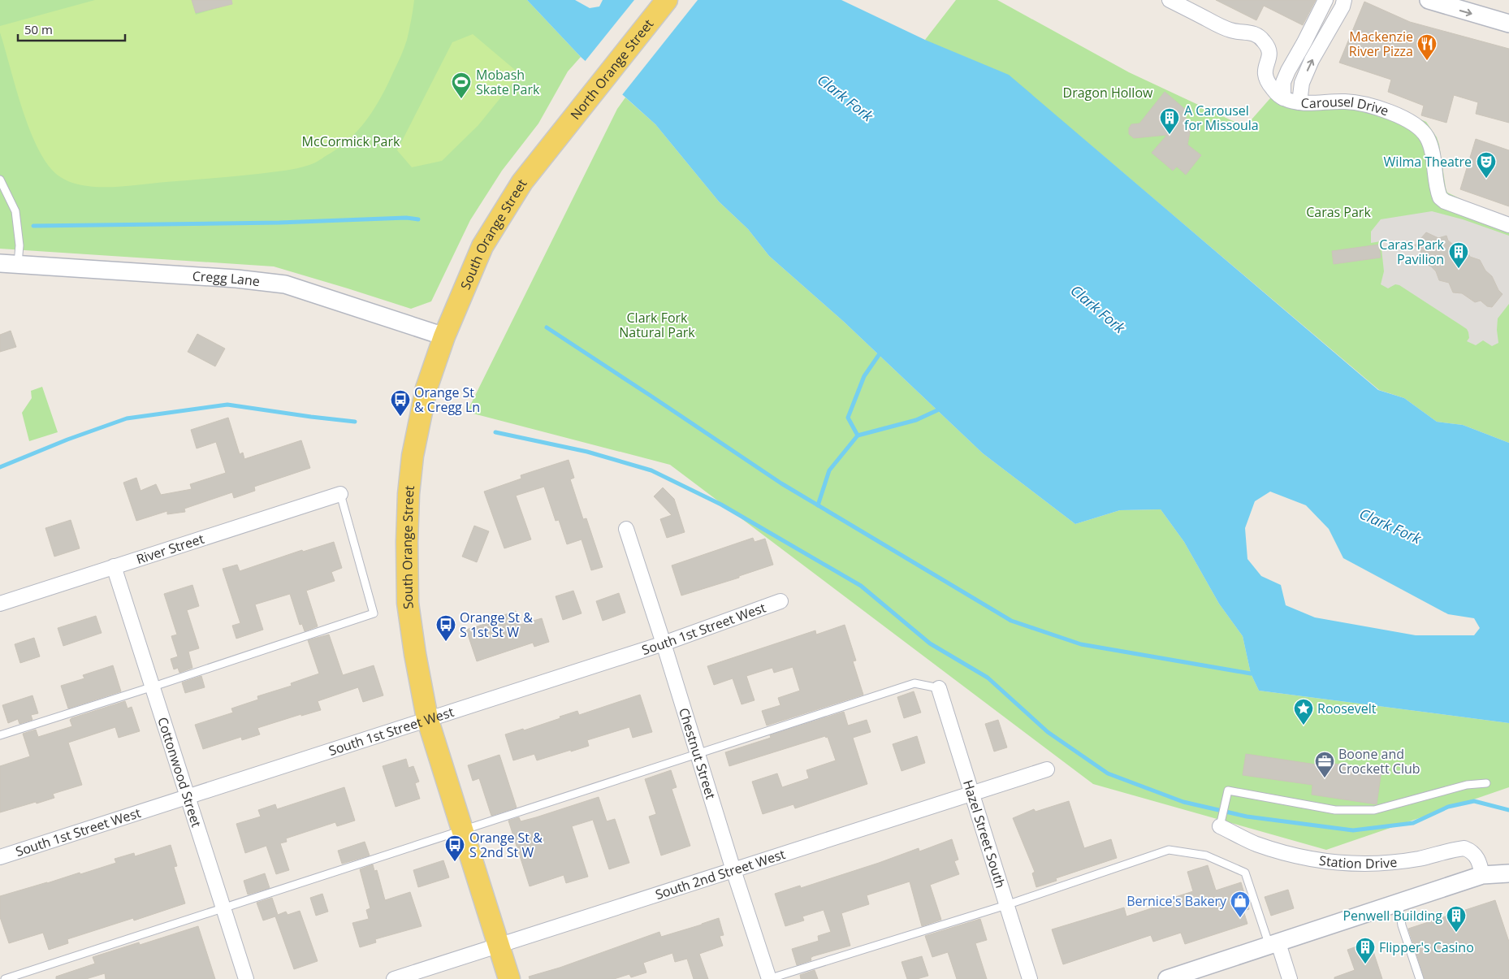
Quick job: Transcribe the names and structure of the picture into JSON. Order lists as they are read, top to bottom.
{
  "streets": {
    "main road": ["North Orange Street", "South Orange Street"],
    "street": [
      "Carousel Drive",
      "Cregg Lane",
      "River Street",
      "South 1st Street West",
      "Chestnut Street",
      "Cottonwood Street",
      "Hazel Street South",
      "Station Drive",
      "South 2nd Street West"
    ]
  },
  "crossings": [
    ["North Orange Street", "South Orange Street"],
    ["South Orange Street", "Cregg Lane"],
    ["South Orange Street", "South 1st Street West"],
    ["South Orange Street", "South 2nd Street West"],
    ["River Street", "Cottonwood Street"],
    ["South 1st Street West", "Chestnut Street"],
    ["South 1st Street West", "Cottonwood Street"],
    ["Chestnut Street", "South 2nd Street West"],
    ["Hazel Street South", "South 2nd Street West"]
  ],
  "water": ["Clark Fork"],
  "parks": [
    "Dragon Hollow",
    "McCormick Park",
    "Caras Park",
    "Clark Fork Natural Park"
  ],
  "places": {
    "restaurant": ["Mackenzie River Pizza"],
    "sports": ["Mobash Skate Park"],
    "building": [
      "A Carousel for Missoula",
      "Caras Park Pavilion",
      "Penwell Building",
      "Flipper's Casino"
    ],
    "theatre": ["Wilma Theatre"],
    "bus stop": ["Orange St & Cregg Ln", "Orange St & S 1st St W", "Orange St & S 2nd St W"],
    "place": ["Roosevelt"],
    "office": ["Boone and Crockett Club"],
    "shop": ["Bernice's Bakery"]
  },
  "scale_bar": "50 m"
}
